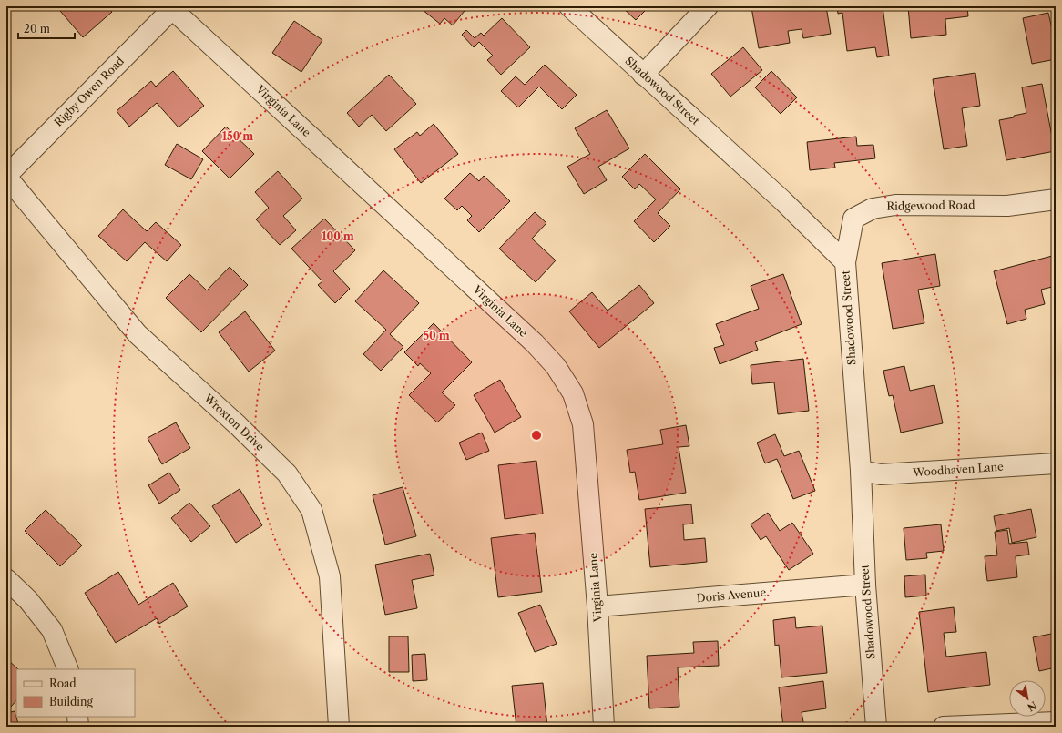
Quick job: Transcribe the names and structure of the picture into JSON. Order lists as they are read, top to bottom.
{
  "streets": {
    "street": [
      "Shadowood Street",
      "Rigby Owen Road",
      "Virginia Lane",
      "Ridgewood Road",
      "Wroxton Drive",
      "Woodhaven Lane",
      "Doris Avenue"
    ]
  },
  "crossings": [
    ["Shadowood Street", "Ridgewood Road"],
    ["Shadowood Street", "Woodhaven Lane"],
    ["Shadowood Street", "Doris Avenue"],
    ["Rigby Owen Road", "Virginia Lane"],
    ["Rigby Owen Road", "Wroxton Drive"],
    ["Virginia Lane", "Doris Avenue"]
  ],
  "legend": ["Road", "Building"],
  "scale_bar": "20 m",
  "north": "bottom right",
  "rings": ["150 m", "100 m", "50 m"]
}
